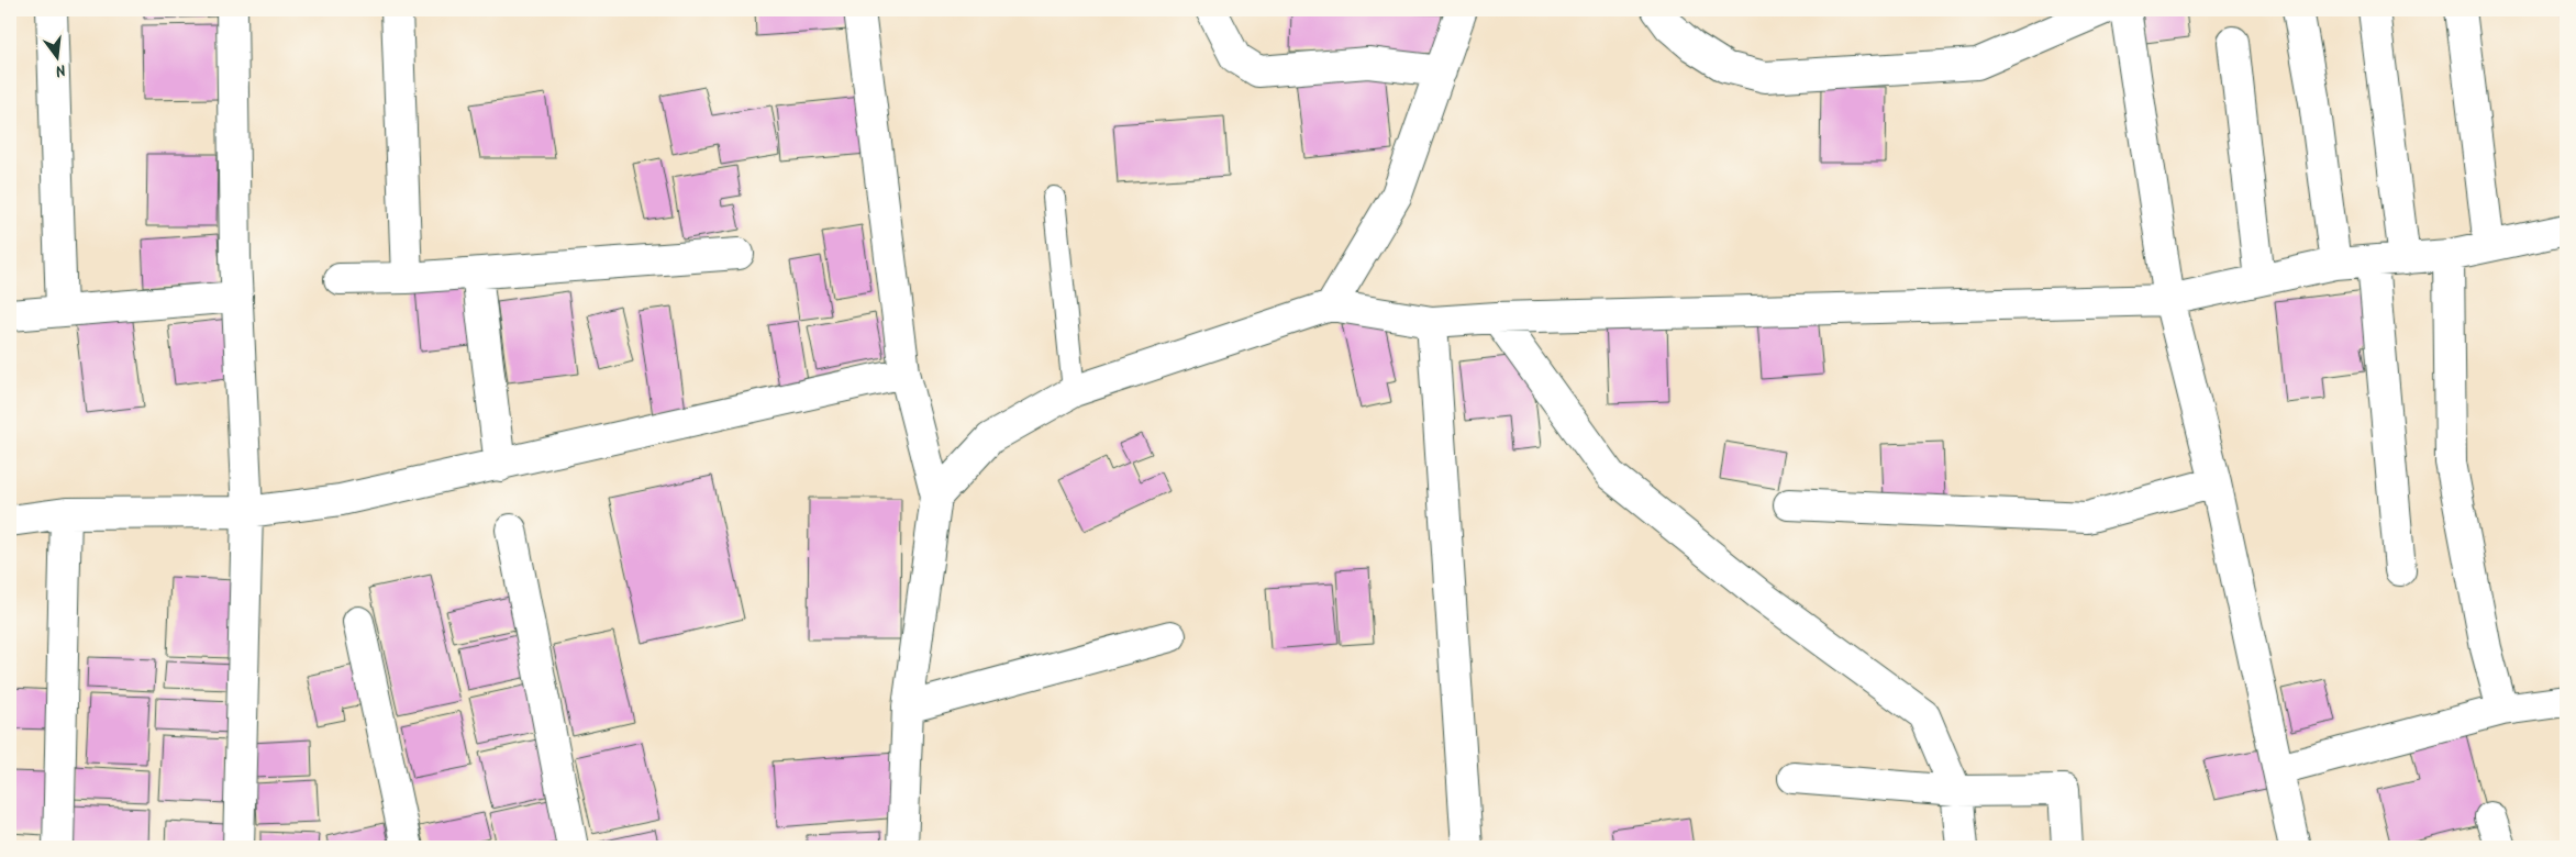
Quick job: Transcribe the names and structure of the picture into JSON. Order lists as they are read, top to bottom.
{
  "north": "bottom"
}
